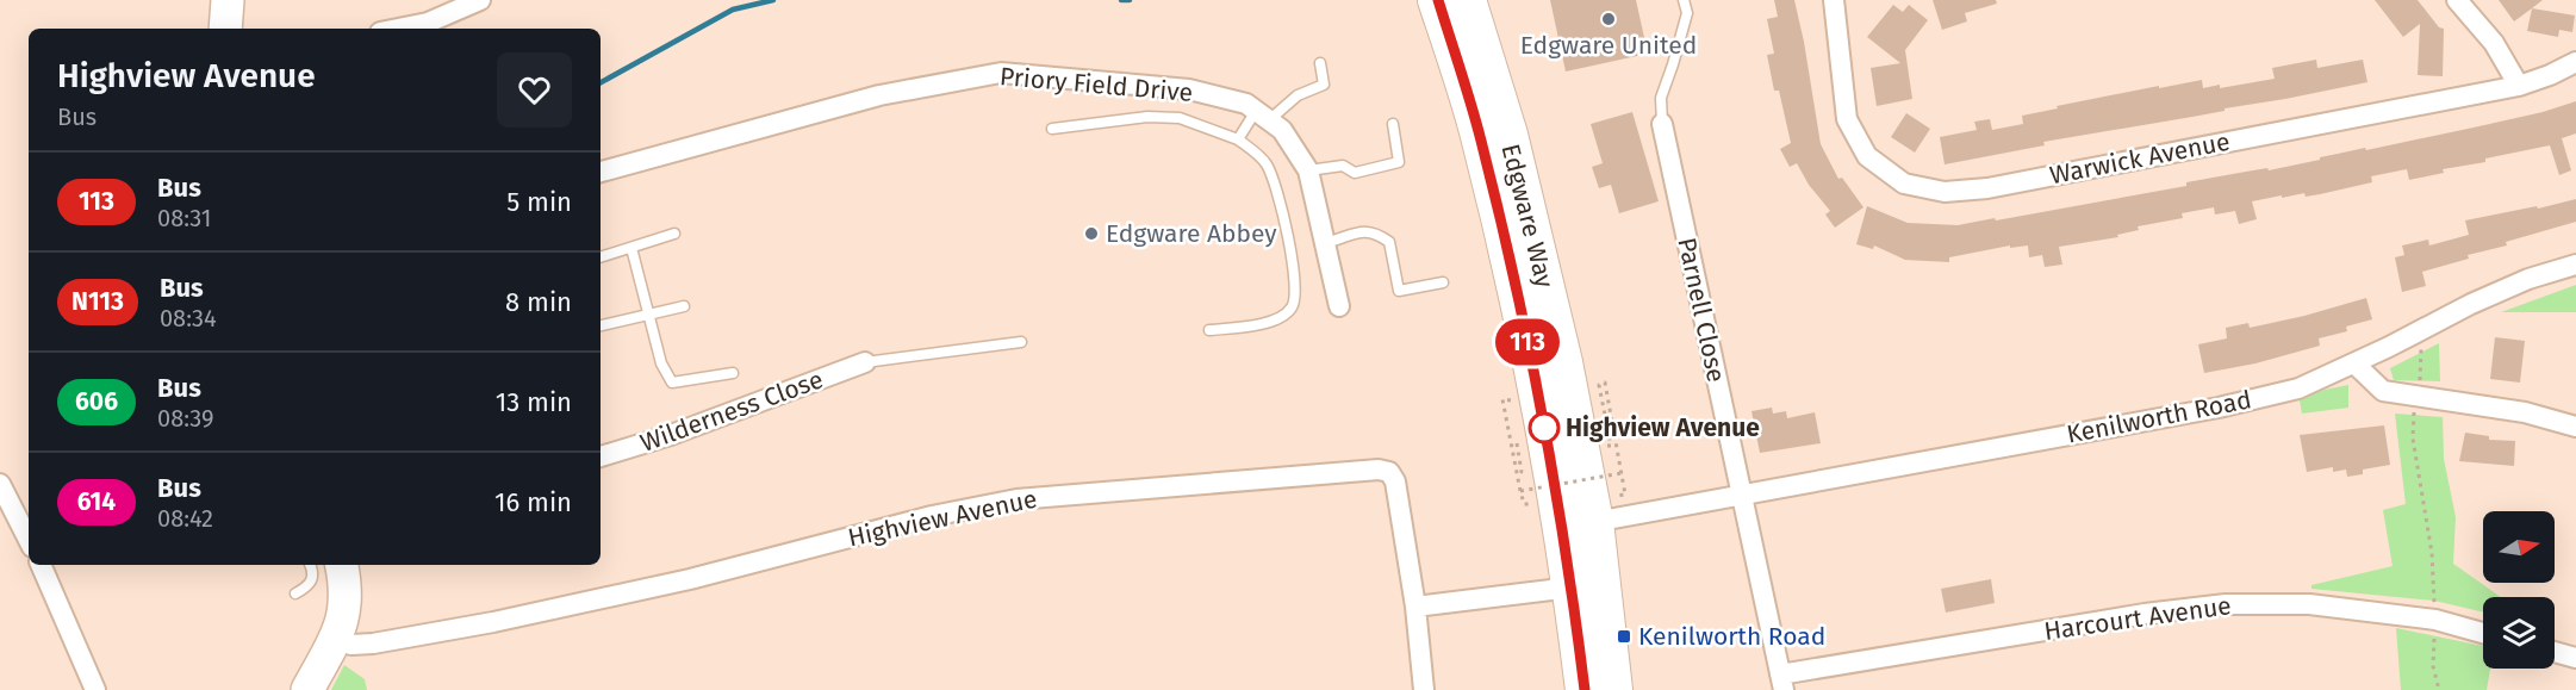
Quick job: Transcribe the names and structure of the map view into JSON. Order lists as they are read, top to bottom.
{
  "streets": {
    "highway": ["Edgware Way"],
    "street": [
      "Priory Field Drive",
      "Warwick Avenue",
      "Parnell Close",
      "Wilderness Close",
      "Kenilworth Road",
      "Highview Avenue",
      "Harcourt Avenue"
    ]
  },
  "crossings": [
    ["Edgware Way", "Kenilworth Road"],
    ["Parnell Close", "Kenilworth Road"],
    ["Parnell Close", "Harcourt Avenue"]
  ],
  "places": {
    "other": ["Edgware United", "Edgware Abbey", "Highview Avenue"],
    "transit": ["Kenilworth Road"]
  },
  "lines": ["bus line 113"],
  "north": "right",
  "page": {
    "on_map": "113",
    "heading": ["Highview Avenue", "Bus"],
    "list": [
      {
        "mark": "113",
        "name": "Bus",
        "note": "08:31",
        "value": "5 min"
      },
      {
        "mark": "N113",
        "name": "Bus",
        "note": "08:34",
        "value": "8 min"
      },
      {
        "mark": "606",
        "name": "Bus",
        "note": "08:39",
        "value": "13 min"
      },
      {
        "mark": "614",
        "name": "Bus",
        "note": "08:42",
        "value": "16 min"
      }
    ]
  }
}
